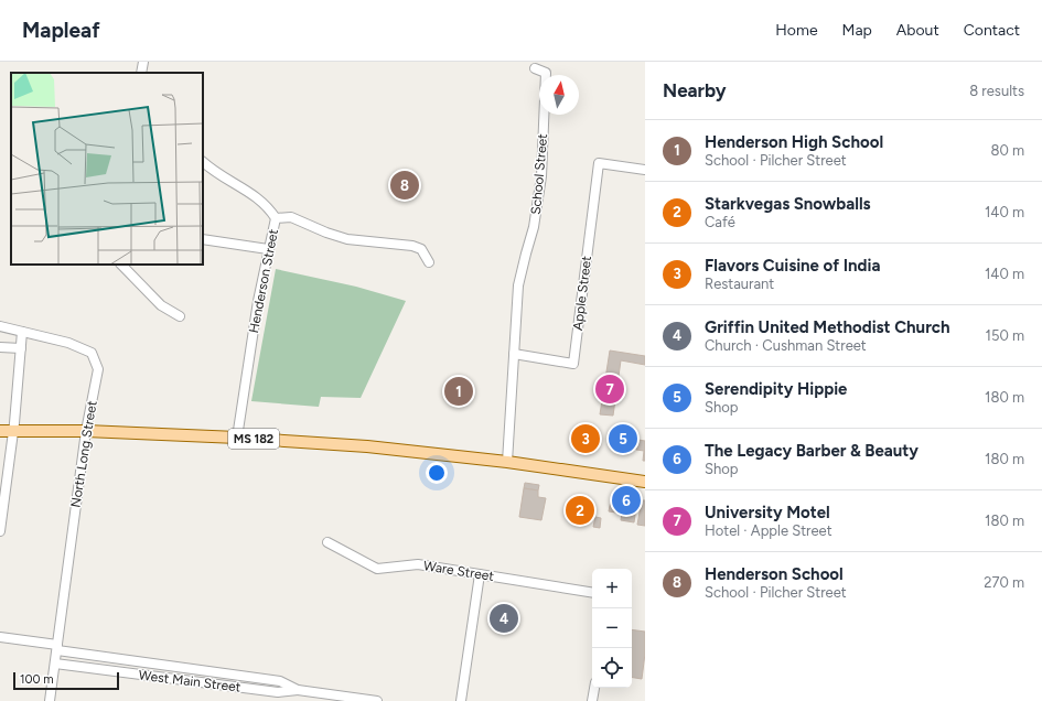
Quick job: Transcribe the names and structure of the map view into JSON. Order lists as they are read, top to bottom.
{
  "streets": {
    "main road": ["MS 182"],
    "street": [
      "School Street",
      "Henderson Street",
      "Apple Street",
      "North Long Street",
      "Ware Street",
      "West Main Street"
    ]
  },
  "crossings": [
    ["School Street", "Apple Street"],
    ["Henderson Street", "MS 182"],
    ["MS 182", "North Long Street"],
    ["North Long Street", "West Main Street"]
  ],
  "scale_bar": "100 m",
  "north": "top",
  "page": {
    "header": "Mapleaf",
    "nav": [
      "Home",
      "Map",
      "About",
      "Contact"
    ],
    "heading": ["Nearby", "8 results"],
    "list": [
      {
        "mark": "1",
        "name": "Henderson High School",
        "note": "School · Pilcher Street",
        "value": "80 m"
      },
      {
        "mark": "2",
        "name": "Starkvegas Snowballs",
        "note": "Café",
        "value": "140 m"
      },
      {
        "mark": "3",
        "name": "Flavors Cuisine of India",
        "note": "Restaurant",
        "value": "140 m"
      },
      {
        "mark": "4",
        "name": "Griffin United Methodist Church",
        "note": "Church · Cushman Street",
        "value": "150 m"
      },
      {
        "mark": "5",
        "name": "Serendipity Hippie",
        "note": "Shop",
        "value": "180 m"
      },
      {
        "mark": "6",
        "name": "The Legacy Barber & Beauty",
        "note": "Shop",
        "value": "180 m"
      },
      {
        "mark": "7",
        "name": "University Motel",
        "note": "Hotel · Apple Street",
        "value": "180 m"
      },
      {
        "mark": "8",
        "name": "Henderson School",
        "note": "School · Pilcher Street",
        "value": "270 m"
      }
    ],
    "pins": [
      "8",
      "7",
      "1",
      "3",
      "5",
      "6",
      "2",
      "4"
    ],
    "map_buttons": ["+", "−"],
    "scale": "100 m"
  }
}
